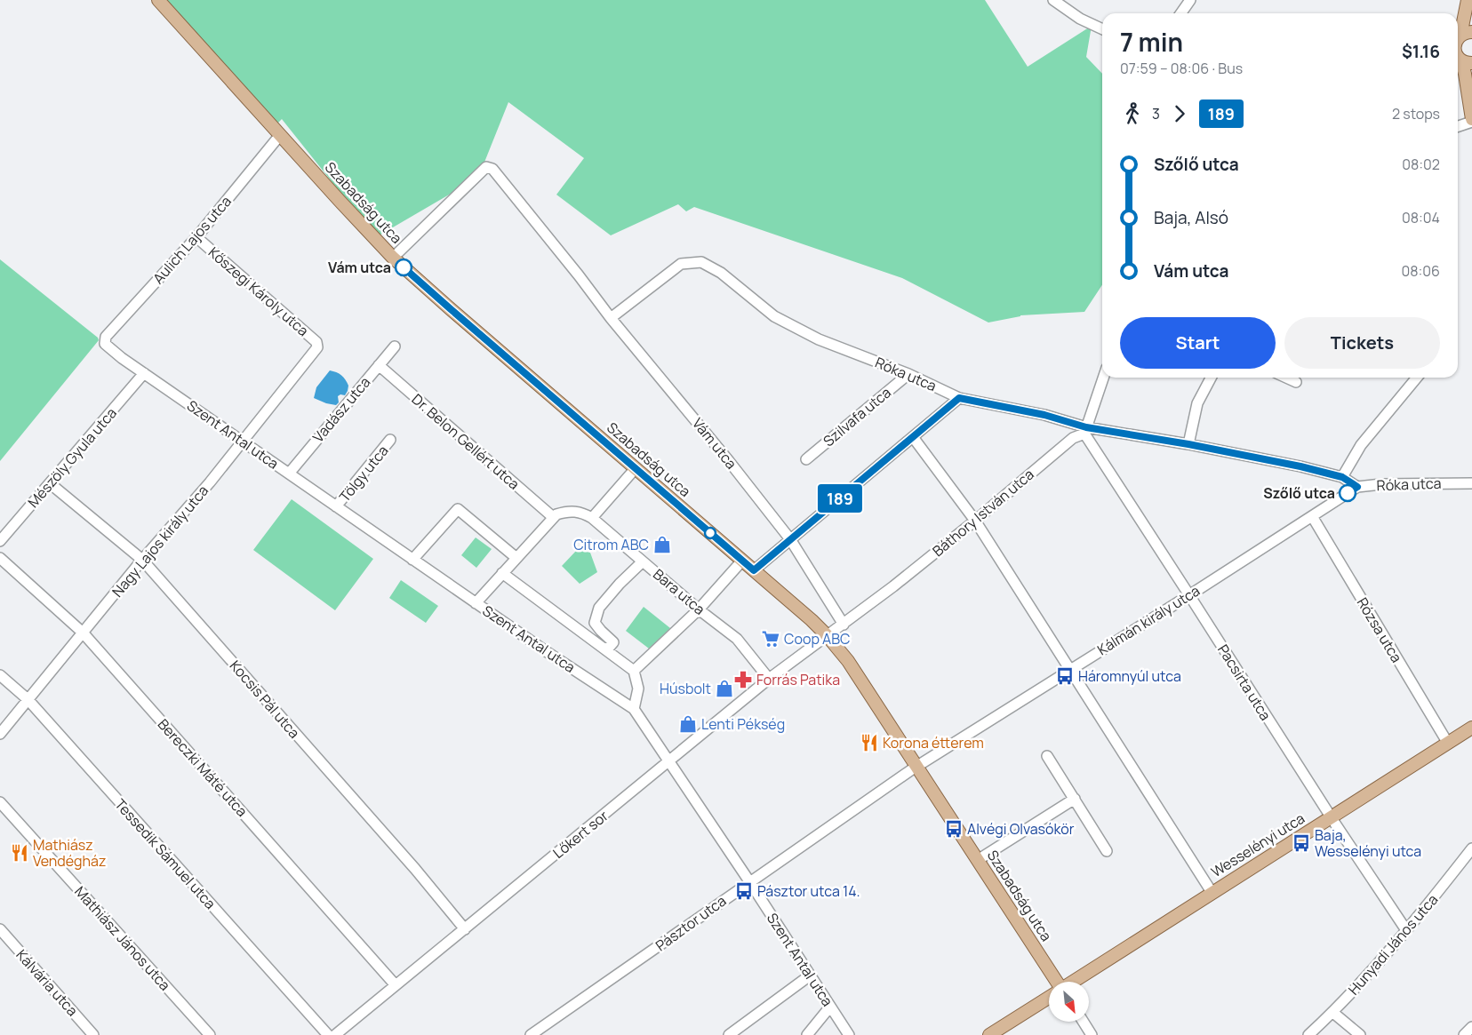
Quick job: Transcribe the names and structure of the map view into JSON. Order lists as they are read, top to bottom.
{
  "streets": {
    "main road": ["Szabadság utca", "Wesselényi utca"],
    "street": [
      "Aulich Lajos utca",
      "Kőszegi Károly utca",
      "Róka utca",
      "Vadász utca",
      "Szilvafa utca",
      "Szent Antal utca",
      "Dr. Belon Gellért utca",
      "Vám utca",
      "Mészöly Gyula utca",
      "Tölgy utca",
      "Báthory István utca",
      "Nagy Lajos király utca",
      "Bara utca",
      "Kálmán király utca",
      "Rózsa utca",
      "Pacsirta utca",
      "Kocsis Pál utca",
      "Bereczki Máté utca",
      "Lőkert sor",
      "Tessedik Sámuel utca",
      "Pásztor utca",
      "Mathiász János utca",
      "Hunyadi János utca",
      "Kálvária utca"
    ]
  },
  "crossings": [
    ["Szabadság utca", "Aulich Lajos utca"],
    ["Szabadság utca", "Vám utca"],
    ["Szabadság utca", "Báthory István utca"],
    ["Szabadság utca", "Kálmán király utca"],
    ["Szabadság utca", "Lőkert sor"],
    ["Szabadság utca", "Pásztor utca"],
    ["Aulich Lajos utca", "Kőszegi Károly utca"],
    ["Aulich Lajos utca", "Szent Antal utca"],
    ["Kőszegi Károly utca", "Nagy Lajos király utca"],
    ["Róka utca", "Szilvafa utca"],
    ["Róka utca", "Vám utca"],
    ["Róka utca", "Báthory István utca"],
    ["Róka utca", "Kálmán király utca"],
    ["Róka utca", "Pacsirta utca"],
    ["Vadász utca", "Szent Antal utca"],
    ["Vadász utca", "Dr. Belon Gellért utca"],
    ["Szent Antal utca", "Mészöly Gyula utca"],
    ["Szent Antal utca", "Tölgy utca"],
    ["Szent Antal utca", "Nagy Lajos király utca"],
    ["Szent Antal utca", "Bara utca"],
    ["Szent Antal utca", "Lőkert sor"],
    ["Szent Antal utca", "Pásztor utca"],
    ["Dr. Belon Gellért utca", "Bara utca"],
    ["Vám utca", "Báthory István utca"],
    ["Mészöly Gyula utca", "Kocsis Pál utca"],
    ["Báthory István utca", "Pacsirta utca"],
    ["Báthory István utca", "Lőkert sor"],
    ["Nagy Lajos király utca", "Kocsis Pál utca"],
    ["Nagy Lajos király utca", "Bereczki Máté utca"],
    ["Nagy Lajos király utca", "Tessedik Sámuel utca"],
    ["Bara utca", "Lőkert sor"],
    ["Kálmán király utca", "Rózsa utca"],
    ["Kálmán király utca", "Pacsirta utca"],
    ["Kálmán király utca", "Pásztor utca"],
    ["Rózsa utca", "Wesselényi utca"],
    ["Pacsirta utca", "Wesselényi utca"],
    ["Pacsirta utca", "Hunyadi János utca"],
    ["Kocsis Pál utca", "Lőkert sor"],
    ["Bereczki Máté utca", "Lőkert sor"]
  ],
  "places": {
    "other": ["Vám utca", "Szőlő utca"],
    "shop": ["Citrom ABC", "Húsbolt", "Lenti Pékség"],
    "supermarket": ["Coop ABC"],
    "bus stop": [
      "Háromnyúl utca",
      "Alvégi Olvasókör",
      "Baja, Wesselényi utca",
      "Pásztor utca 14."
    ],
    "pharmacy": ["Forrás Patika"],
    "restaurant": ["Korona étterem", "Mathiász Vendégház"]
  },
  "lines": ["bus line 189"],
  "north": "bottom right",
  "page": {
    "on_map": "189",
    "heading": ["7 min", "07:59 – 08:06 · Bus", "$1.16"],
    "legs": ["3", "189", "2 stops"],
    "list": [
      {
        "name": "Szőlő utca",
        "value": "08:02"
      },
      {
        "name": "Baja, Alsó",
        "value": "08:04"
      },
      {
        "name": "Vám utca",
        "value": "08:06"
      }
    ],
    "buttons": ["Start", "Tickets"]
  }
}
